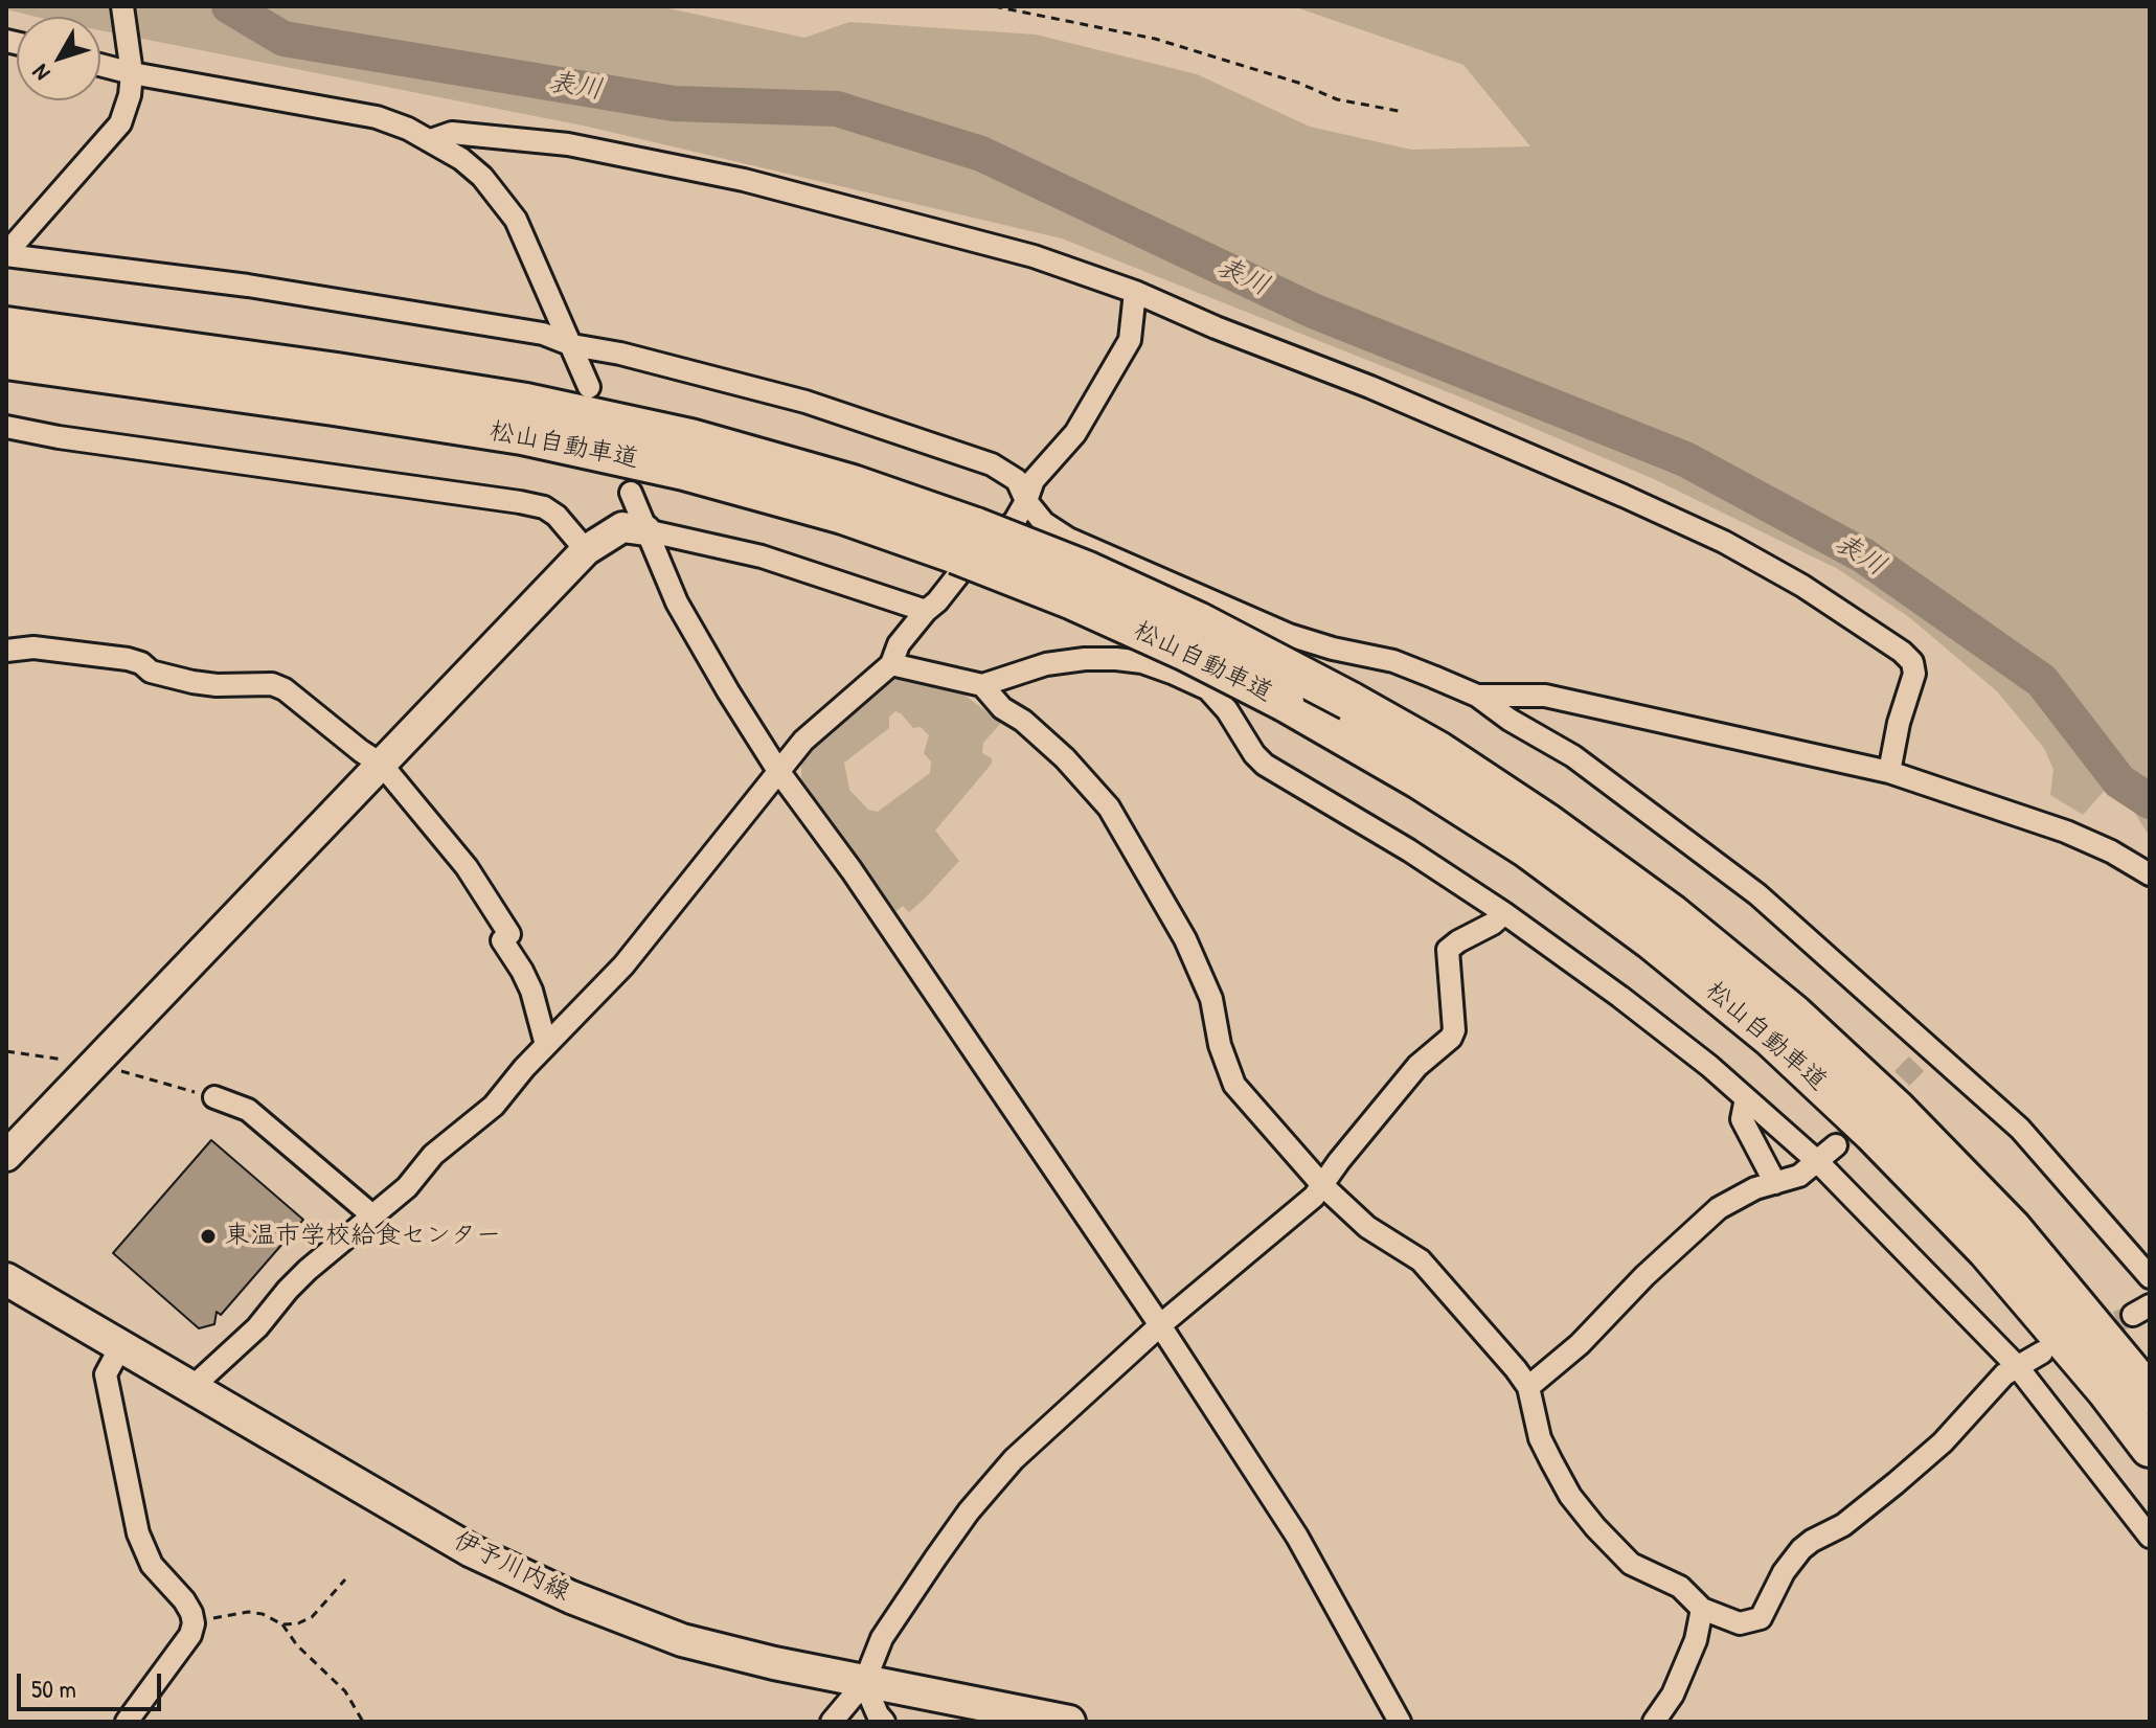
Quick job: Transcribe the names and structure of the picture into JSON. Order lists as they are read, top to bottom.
{
  "streets": {
    "highway": ["松山自動車道"],
    "main road": ["伊予川内線"]
  },
  "water": ["表川"],
  "places": ["東温市学校給食センター"],
  "scale_bar": "50 m",
  "north": "bottom left"
}
